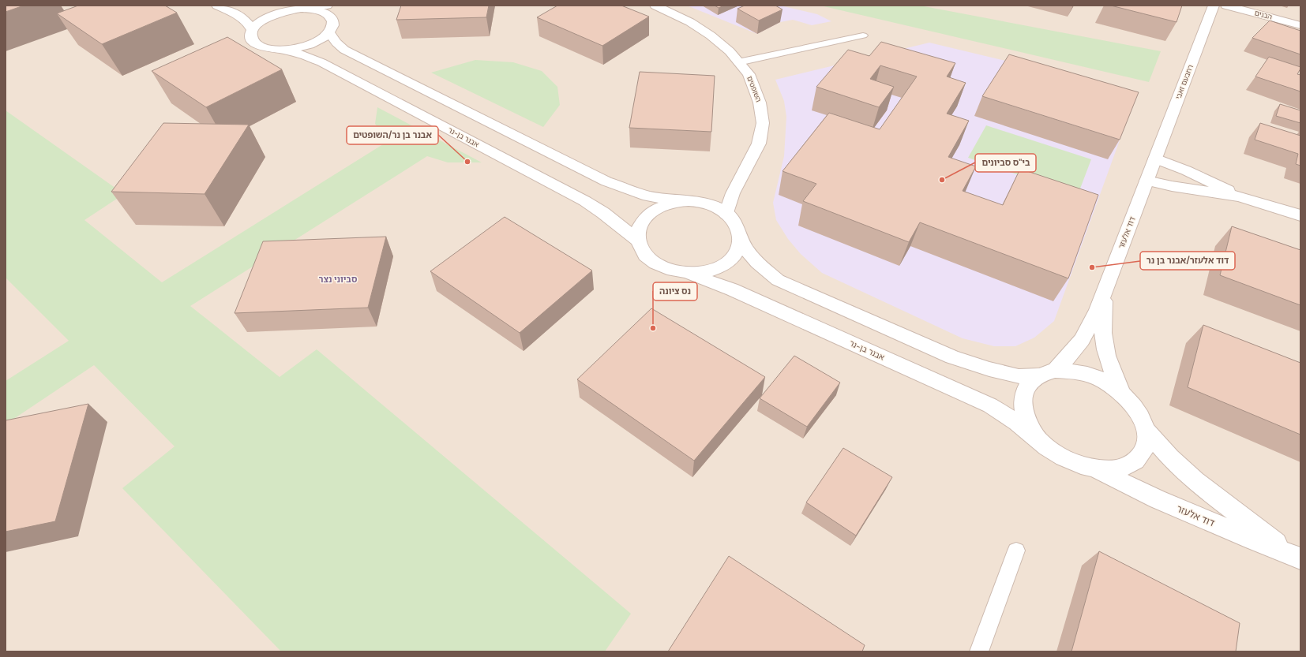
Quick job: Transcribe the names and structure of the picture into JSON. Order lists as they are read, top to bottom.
{
  "streets": {
    "street": [
      "הבנים",
      "רחבעם זאבי",
      "השופטים",
      "אבנר בן-נר",
      "דוד אלעזר"
    ]
  },
  "crossings": [
    ["רחבעם זאבי", "דוד אלעזר"],
    ["השופטים", "אבנר בן-נר"],
    ["אבנר בן-נר", "דוד אלעזר"]
  ],
  "districts": ["סביוני נצר"],
  "places": [
    "אבנר בן נר/השופטים",
    "בי\"ס סביונים",
    "דוד אלעזר/אבנר בן נר",
    "נס ציונה"
  ]
}
